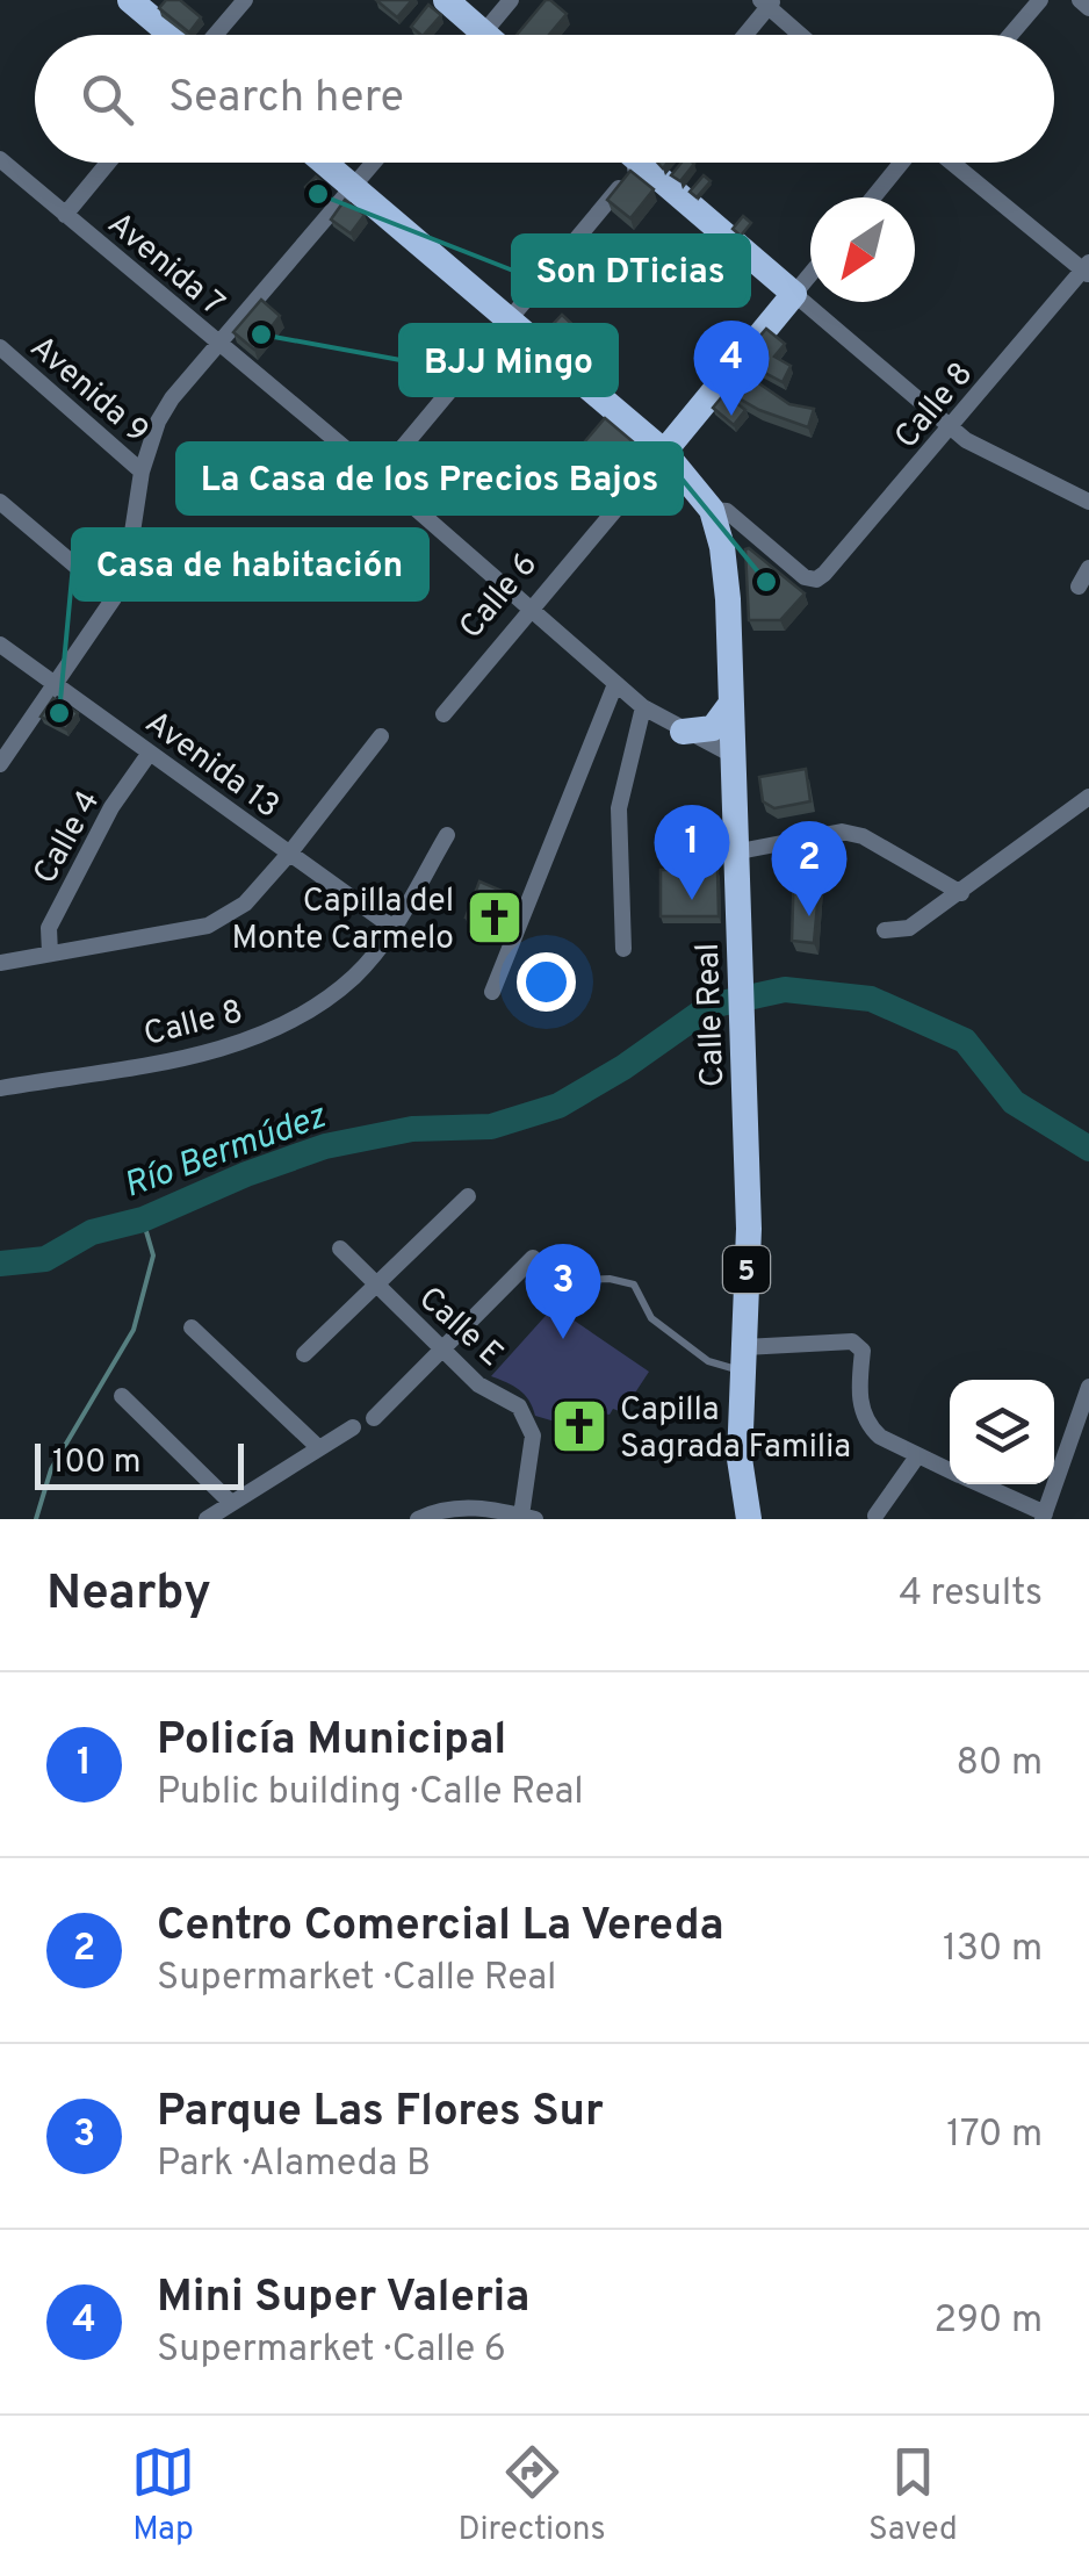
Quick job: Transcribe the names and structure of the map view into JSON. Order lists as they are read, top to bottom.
{
  "streets": {
    "main road": ["Calle 6", "Calle Real", "5"],
    "street": [
      "Avenida 7",
      "Avenida 9",
      "Calle 8",
      "Avenida 13",
      "Calle 4",
      "Calle E"
    ]
  },
  "crossings": [
    ["Avenida 7", "Calle 6"],
    ["Avenida 7", "Calle Real"],
    ["Calle 8", "Avenida 13"],
    ["Calle 8", "Calle Real"],
    ["Calle 8", "5"],
    ["Calle 6", "5"],
    ["Avenida 13", "Calle 4"],
    ["Calle Real", "5"]
  ],
  "water": ["Río Bermúdez"],
  "places": {
    "other": [
      "Son DTicias",
      "BJJ Mingo",
      "La Casa de los Precios Bajos",
      "Casa de habitación"
    ],
    "church": ["Capilla del Monte Carmelo", "Capilla Sagrada Familia"]
  },
  "scale_bar": "100 m",
  "north": "bottom left",
  "page": {
    "search": "Search here",
    "pins": [
      "4",
      "1",
      "2",
      "3"
    ],
    "scale": "100 m",
    "heading": ["Nearby", "4 results"],
    "list": [
      {
        "mark": "1",
        "name": "Policía Municipal",
        "note": "Public building · Calle Real",
        "value": "80 m"
      },
      {
        "mark": "2",
        "name": "Centro Comercial La Vereda",
        "note": "Supermarket · Calle Real",
        "value": "130 m"
      },
      {
        "mark": "3",
        "name": "Parque Las Flores Sur",
        "note": "Park · Alameda B",
        "value": "170 m"
      },
      {
        "mark": "4",
        "name": "Mini Super Valeria",
        "note": "Supermarket · Calle 6",
        "value": "290 m"
      }
    ],
    "nav": ["Map", "Directions", "Saved"]
  }
}
